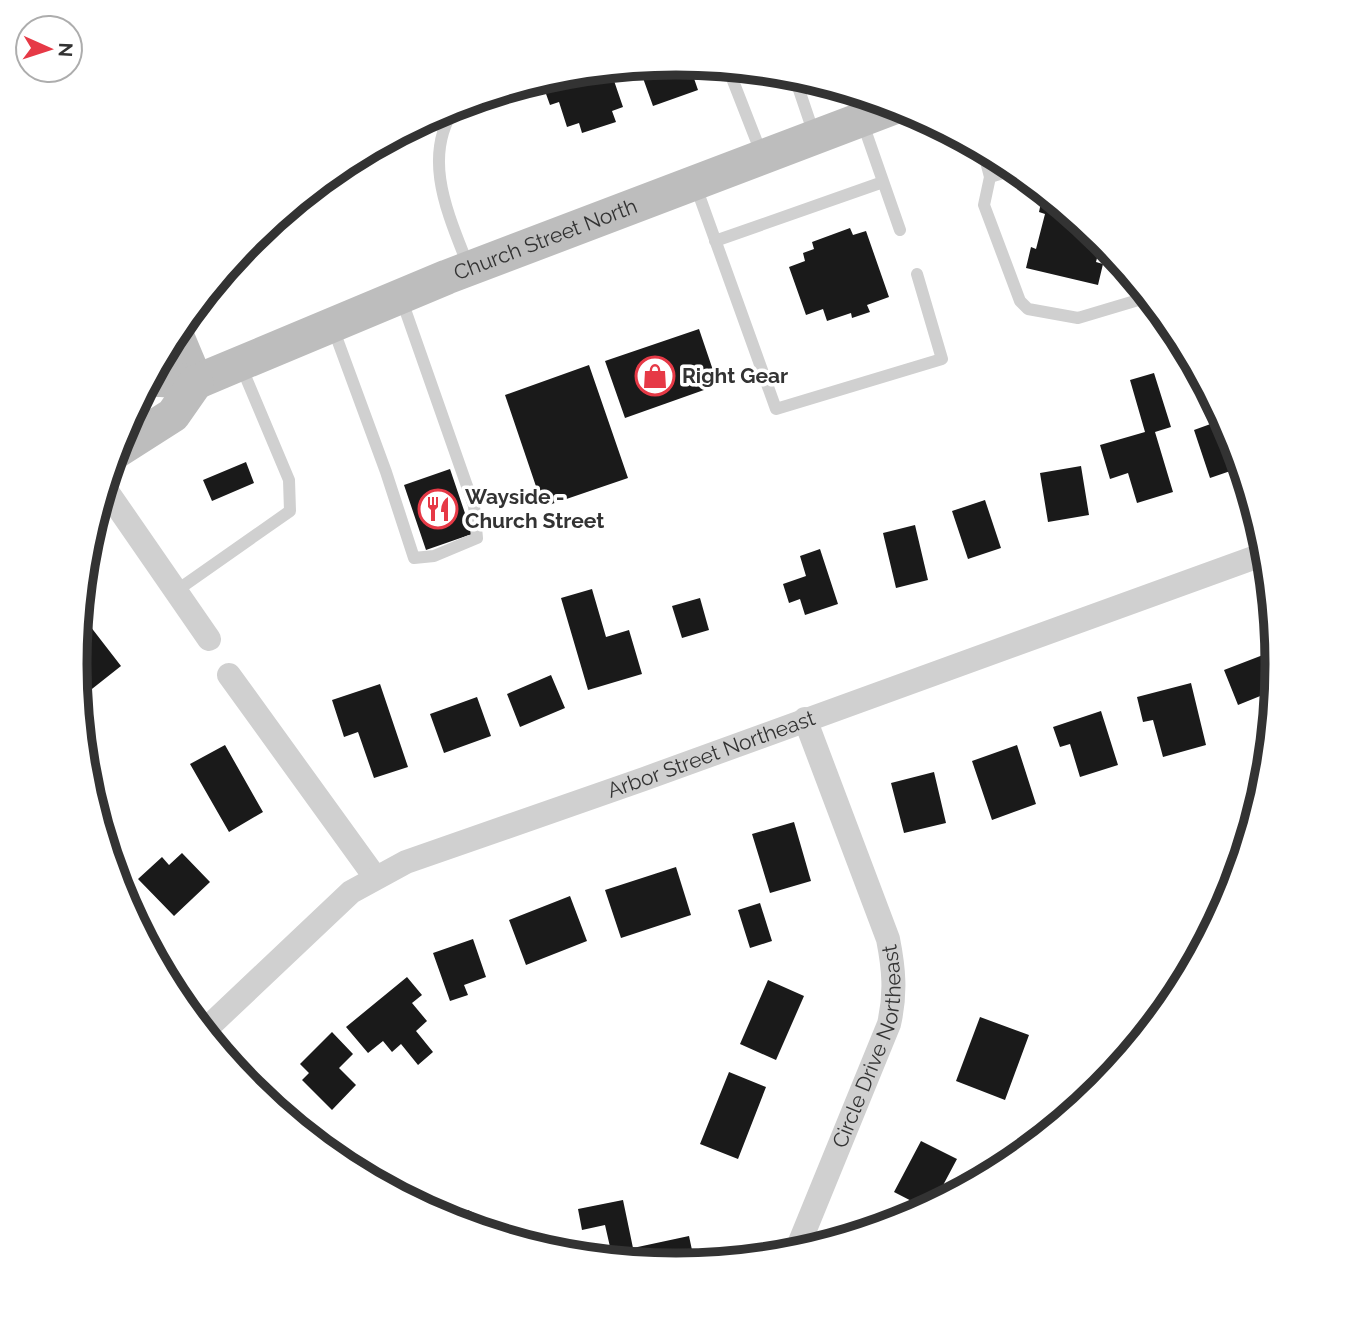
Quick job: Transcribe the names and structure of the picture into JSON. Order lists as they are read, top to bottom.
{
  "streets": {
    "main road": ["Church Street North"],
    "street": ["Arbor Street Northeast", "Circle Drive Northeast"]
  },
  "crossings": [
    ["Arbor Street Northeast", "Circle Drive Northeast"]
  ],
  "places": {
    "shop": ["Right Gear"],
    "restaurant": ["Wayside - Church Street"]
  },
  "north": "right"
}
